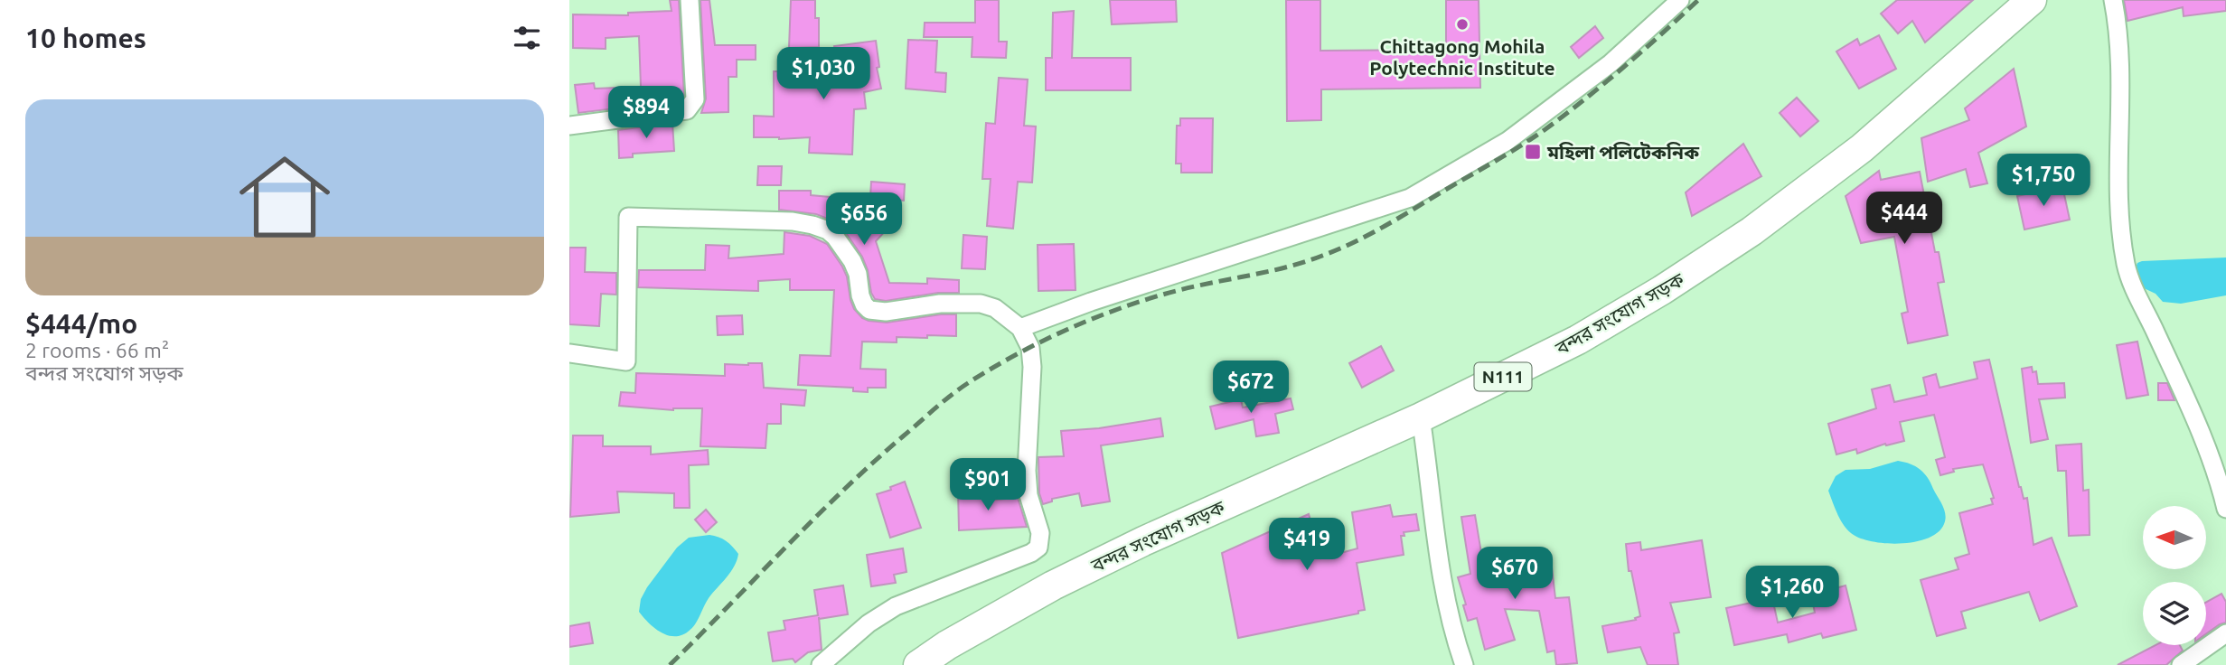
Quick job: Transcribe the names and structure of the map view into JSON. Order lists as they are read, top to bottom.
{
  "streets": {
    "highway": ["বন্দর সংযোগ সড়ক", "N111"]
  },
  "places": {
    "other": ["Chittagong Mohila Polytechnic Institute"],
    "transit": ["মহিলা পলিটেকনিক"]
  },
  "north": "left",
  "page": {
    "heading": "10 homes",
    "price": [
      "$1,030",
      "$894",
      "$1,750",
      "$444",
      "$656",
      "$672",
      "$901",
      "$419",
      "$670",
      "$1,260"
    ],
    "list": [
      {
        "name": "$444/mo",
        "note": "2 rooms · 66 m² · বন্দর সংযোগ সড়ক"
      }
    ]
  }
}
